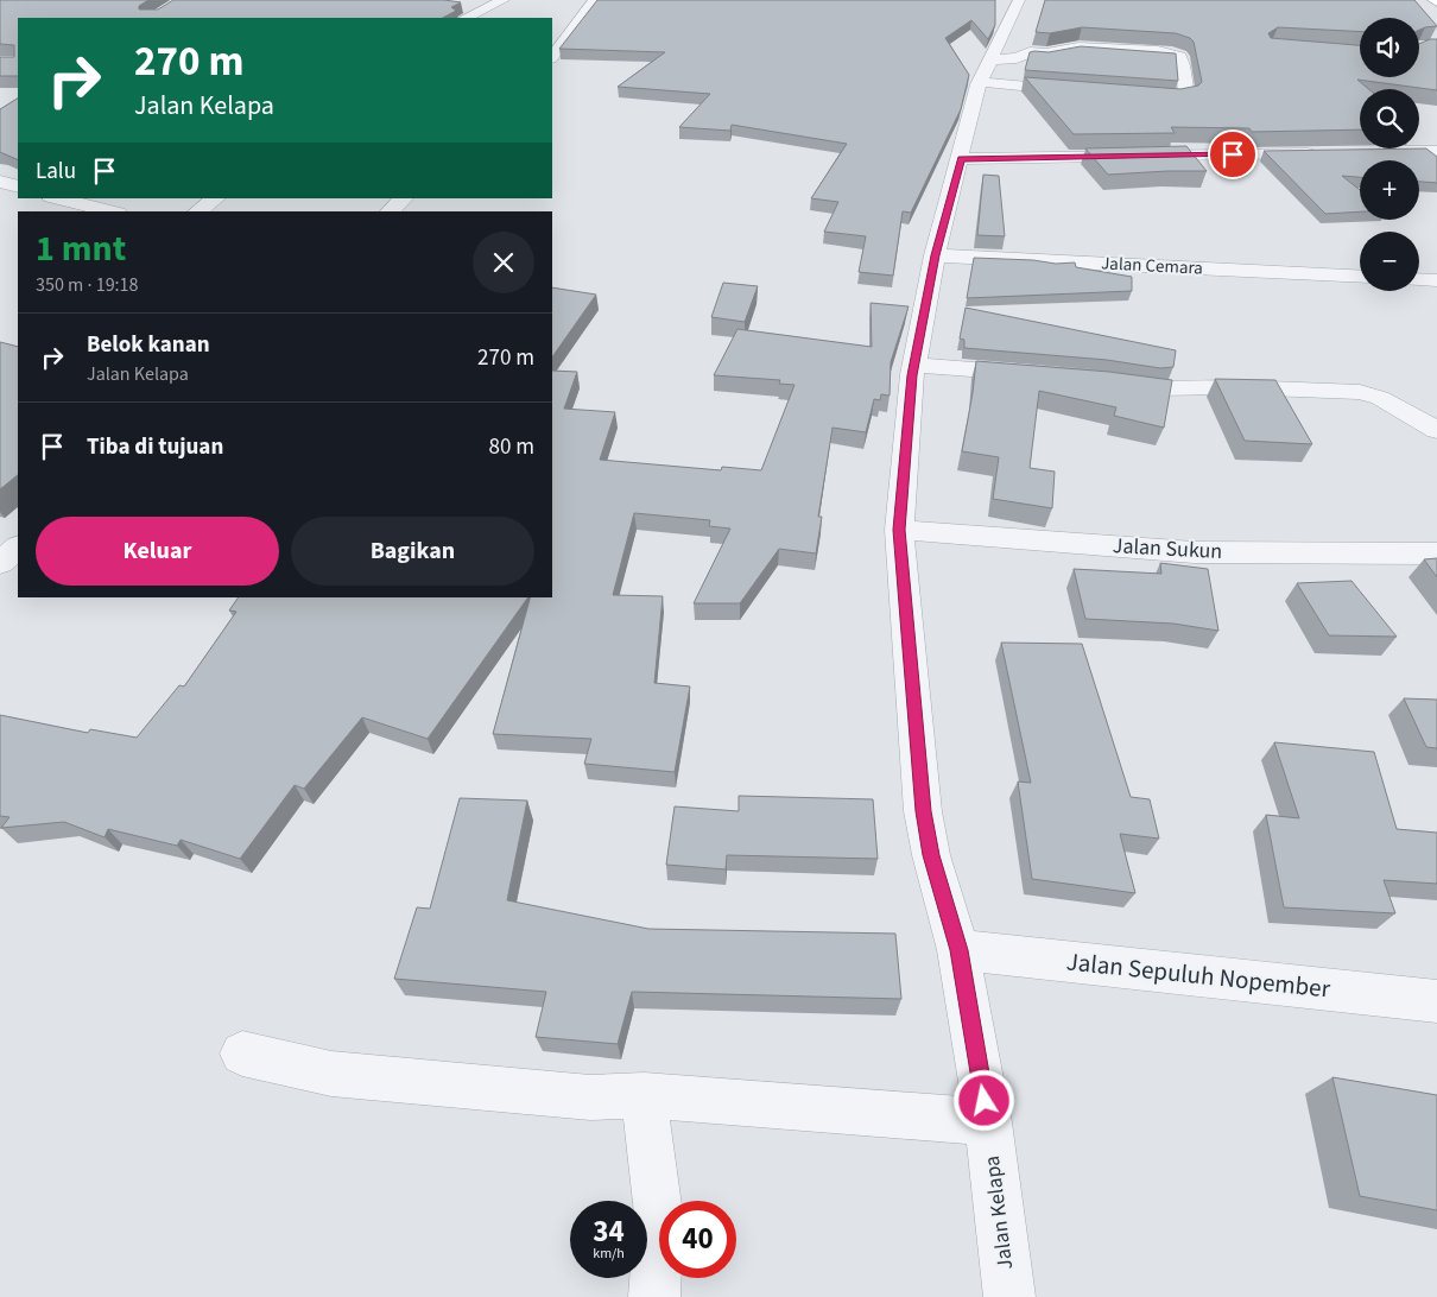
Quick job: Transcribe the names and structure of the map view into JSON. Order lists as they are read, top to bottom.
{
  "streets": {
    "street": [
      "Jalan Cemara",
      "Jalan Sukun",
      "Jalan Sepuluh Nopember",
      "Jalan Kelapa"
    ]
  },
  "crossings": [
    ["Jalan Cemara", "Jalan Kelapa"],
    ["Jalan Sukun", "Jalan Kelapa"],
    ["Jalan Sepuluh Nopember", "Jalan Kelapa"]
  ],
  "page": {
    "map_buttons": ["+", "−"],
    "turn": ["270 m", "Jalan Kelapa"],
    "then": "Lalu",
    "heading": ["1 mnt", "350 m · 19:18"],
    "list": [
      {
        "name": "Belok kanan",
        "note": "Jalan Kelapa",
        "value": "270 m"
      },
      {
        "name": "Tiba di tujuan",
        "value": "80 m"
      }
    ],
    "buttons": ["Keluar", "Bagikan"],
    "speed": "34 km/h",
    "limit": "40"
  }
}
